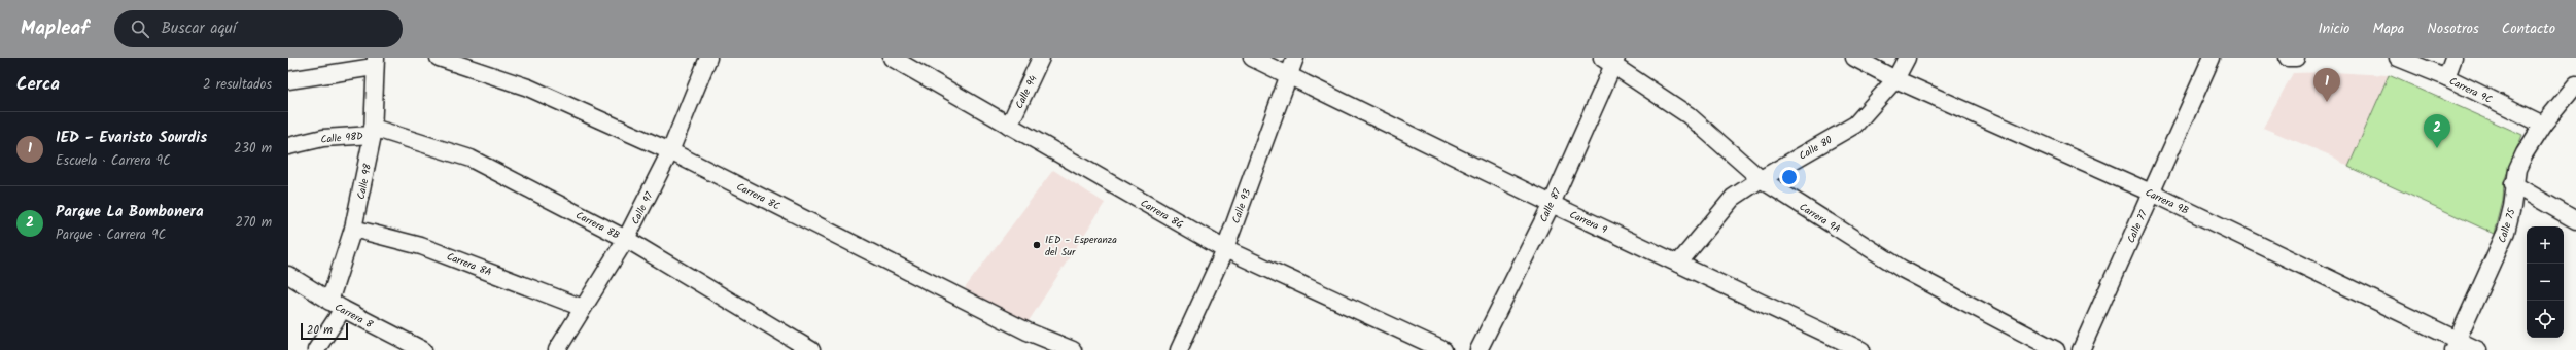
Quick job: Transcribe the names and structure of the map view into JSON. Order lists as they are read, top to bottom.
{
  "streets": {
    "street": [
      "Carrera 9C",
      "Calle 94",
      "Calle 98D",
      "Calle 80",
      "Calle 98",
      "Carrera 8C",
      "Carrera 9B",
      "Calle 87",
      "Calle 93",
      "Calle 97",
      "Carrera 8G",
      "Carrera 9A",
      "Carrera 9",
      "Carrera 8B",
      "Calle 75",
      "Calle 77",
      "Carrera 8A",
      "Carrera 8"
    ]
  },
  "crossings": [
    ["Carrera 9C", "Calle 75"],
    ["Calle 94", "Carrera 8G"],
    ["Calle 98D", "Calle 98"],
    ["Calle 98D", "Carrera 8B"],
    ["Calle 80", "Carrera 9B"],
    ["Calle 80", "Carrera 9A"],
    ["Calle 80", "Carrera 9"],
    ["Calle 98", "Carrera 8B"],
    ["Calle 98", "Carrera 8A"],
    ["Calle 98", "Carrera 8"],
    ["Carrera 8C", "Calle 97"],
    ["Carrera 9B", "Calle 75"],
    ["Carrera 9B", "Calle 77"],
    ["Calle 87", "Carrera 9A"],
    ["Calle 87", "Carrera 9"],
    ["Calle 93", "Carrera 8G"],
    ["Calle 93", "Carrera 9"],
    ["Calle 97", "Carrera 8B"],
    ["Calle 97", "Carrera 8A"]
  ],
  "places": ["IED - Esperanza del Sur"],
  "scale_bar": "20 m",
  "page": {
    "header": "Mapleaf",
    "search": "Buscar aquí",
    "nav": [
      "Inicio",
      "Mapa",
      "Nosotros",
      "Contacto"
    ],
    "heading": ["Cerca", "2 resultados"],
    "pins": ["1", "2"],
    "list": [
      {
        "mark": "1",
        "name": "IED - Evaristo Sourdis",
        "note": "Escuela · Carrera 9C",
        "value": "230 m"
      },
      {
        "mark": "2",
        "name": "Parque La Bombonera",
        "note": "Parque · Carrera 9C",
        "value": "270 m"
      }
    ],
    "map_buttons": ["+", "−"],
    "scale": "20 m"
  }
}
